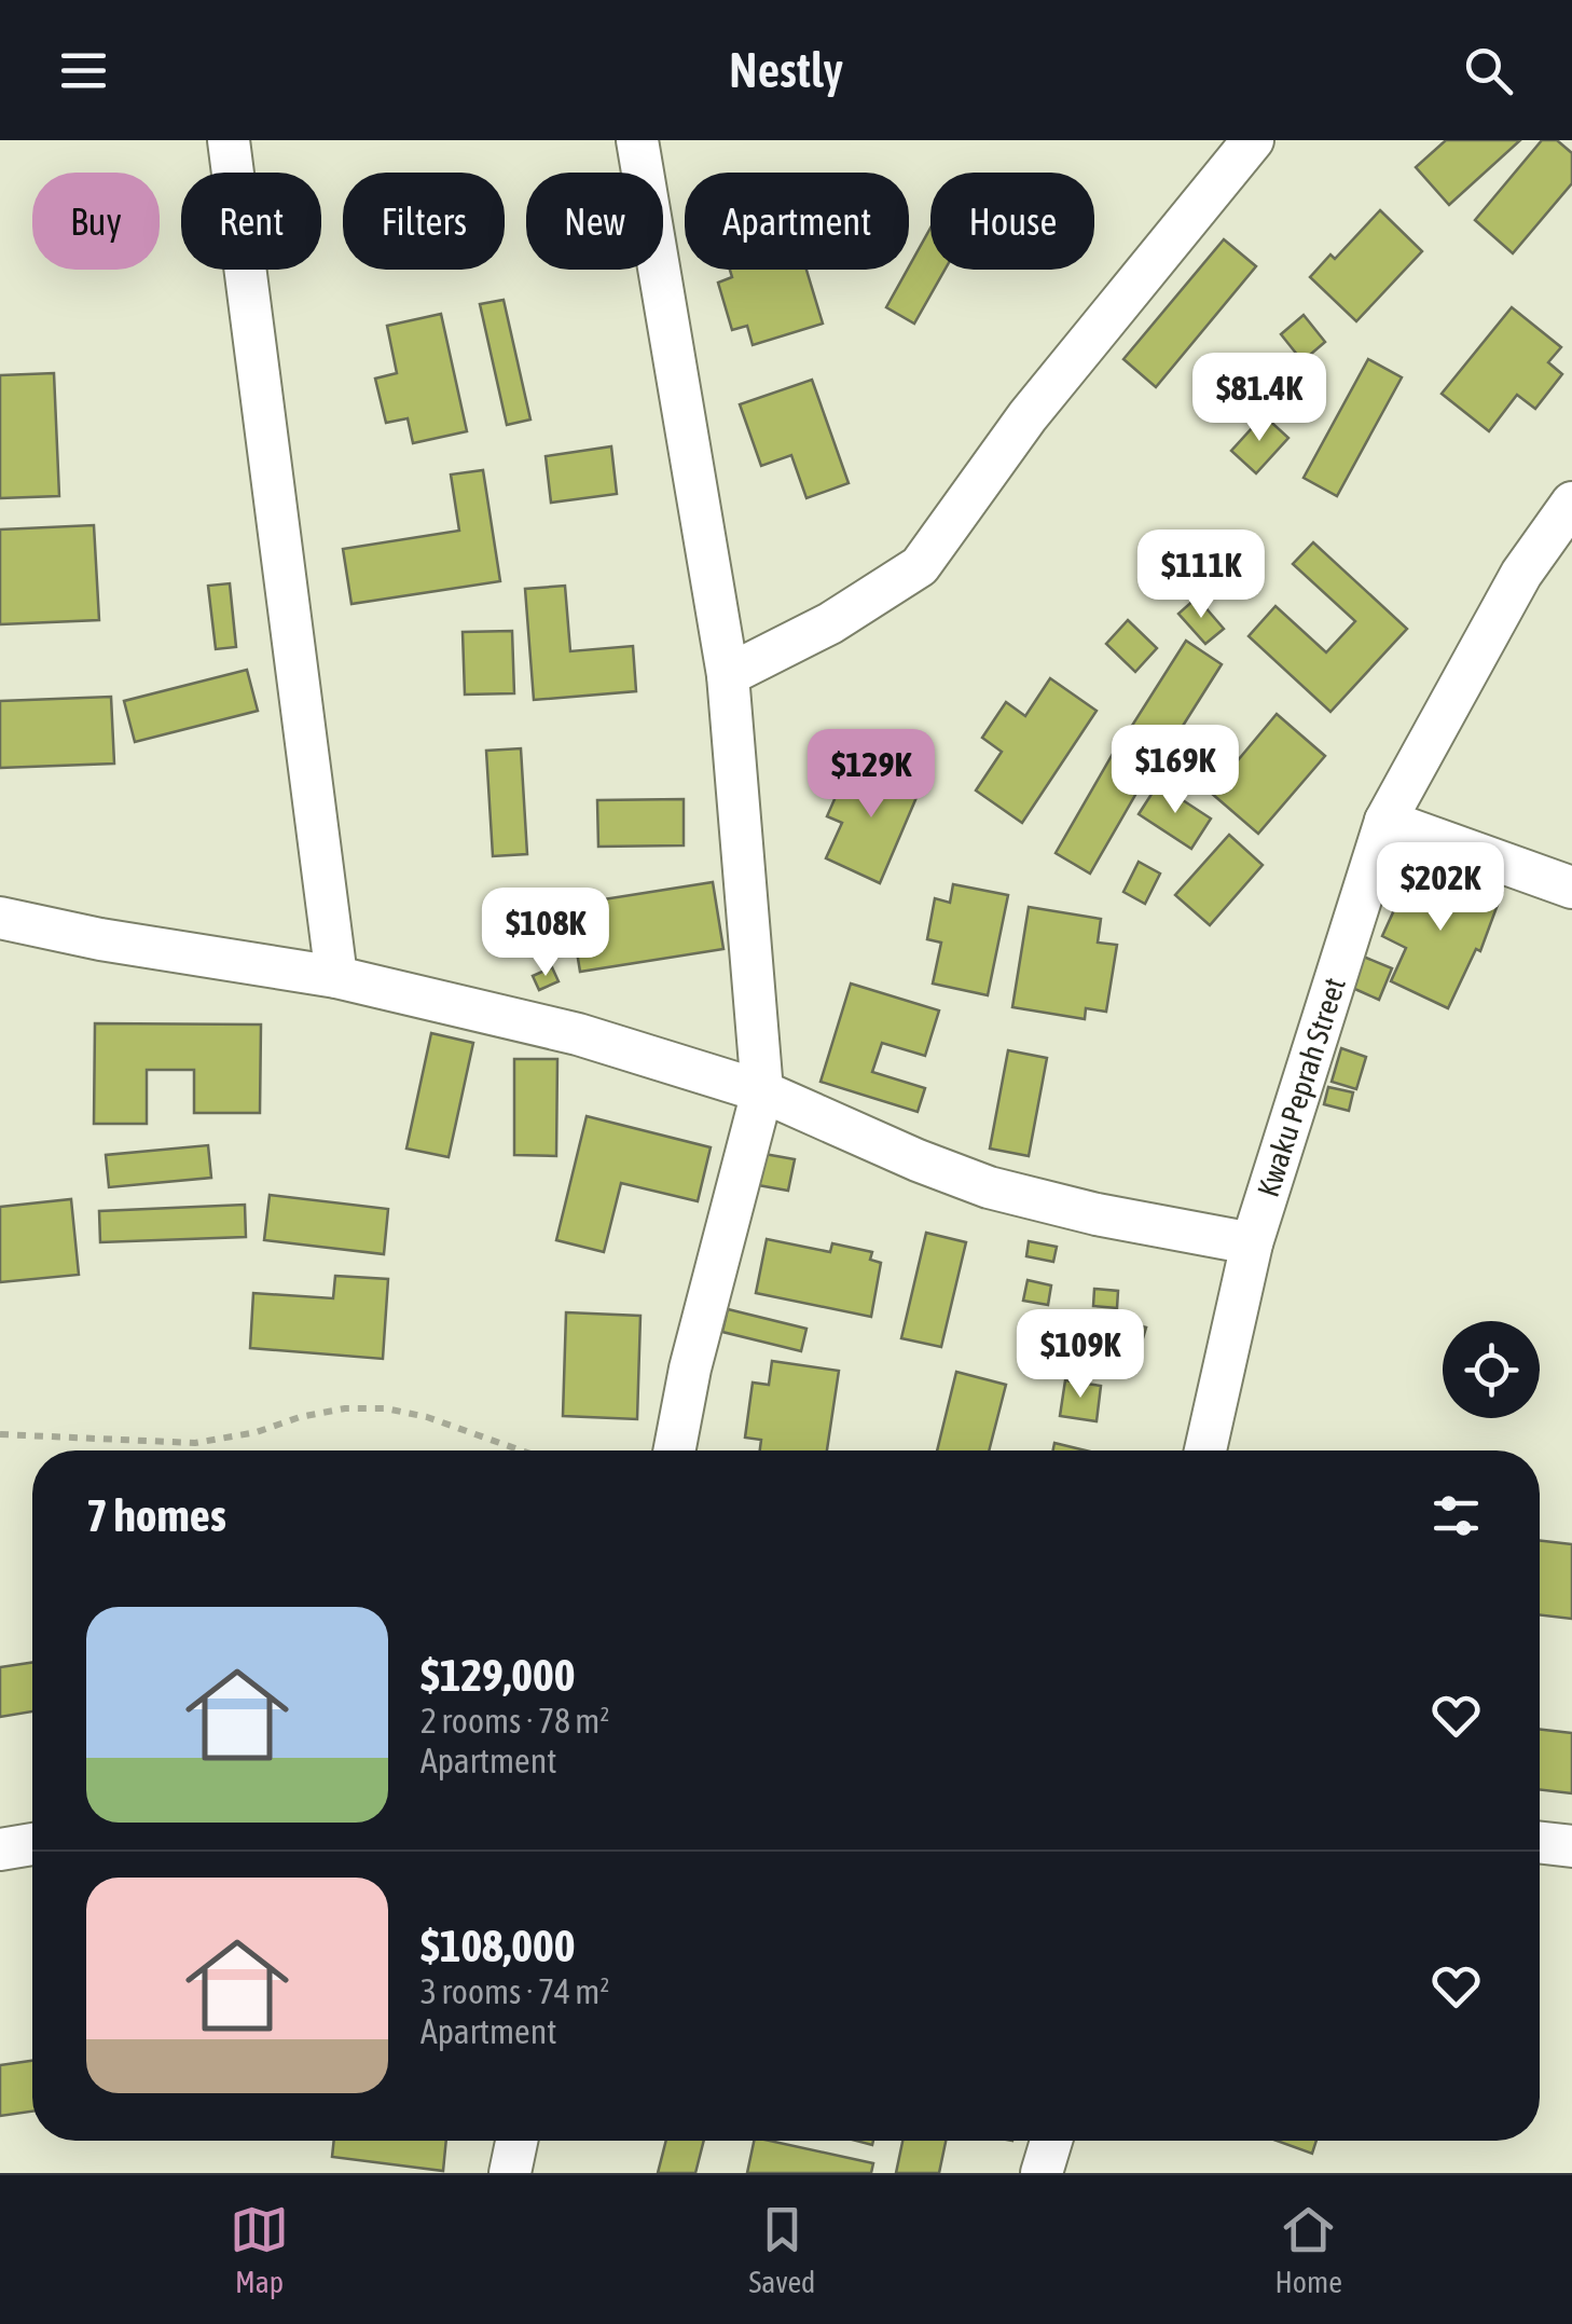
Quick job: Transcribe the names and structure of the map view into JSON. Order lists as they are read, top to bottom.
{
  "streets": {
    "street": ["Kwaku Peprah Street"]
  },
  "page": {
    "header": "Nestly",
    "chip": [
      "Buy",
      "Rent",
      "Filters",
      "New",
      "Apartment",
      "House"
    ],
    "price": [
      "$81.4K",
      "$111K",
      "$169K",
      "$129K",
      "$202K",
      "$108K",
      "$109K"
    ],
    "heading": "7 homes",
    "list": [
      {
        "name": "$129,000",
        "note": "2 rooms · 78 m² · Apartment"
      },
      {
        "name": "$108,000",
        "note": "3 rooms · 74 m² · Apartment"
      }
    ],
    "tabs": ["Map", "Saved", "Home"]
  }
}
